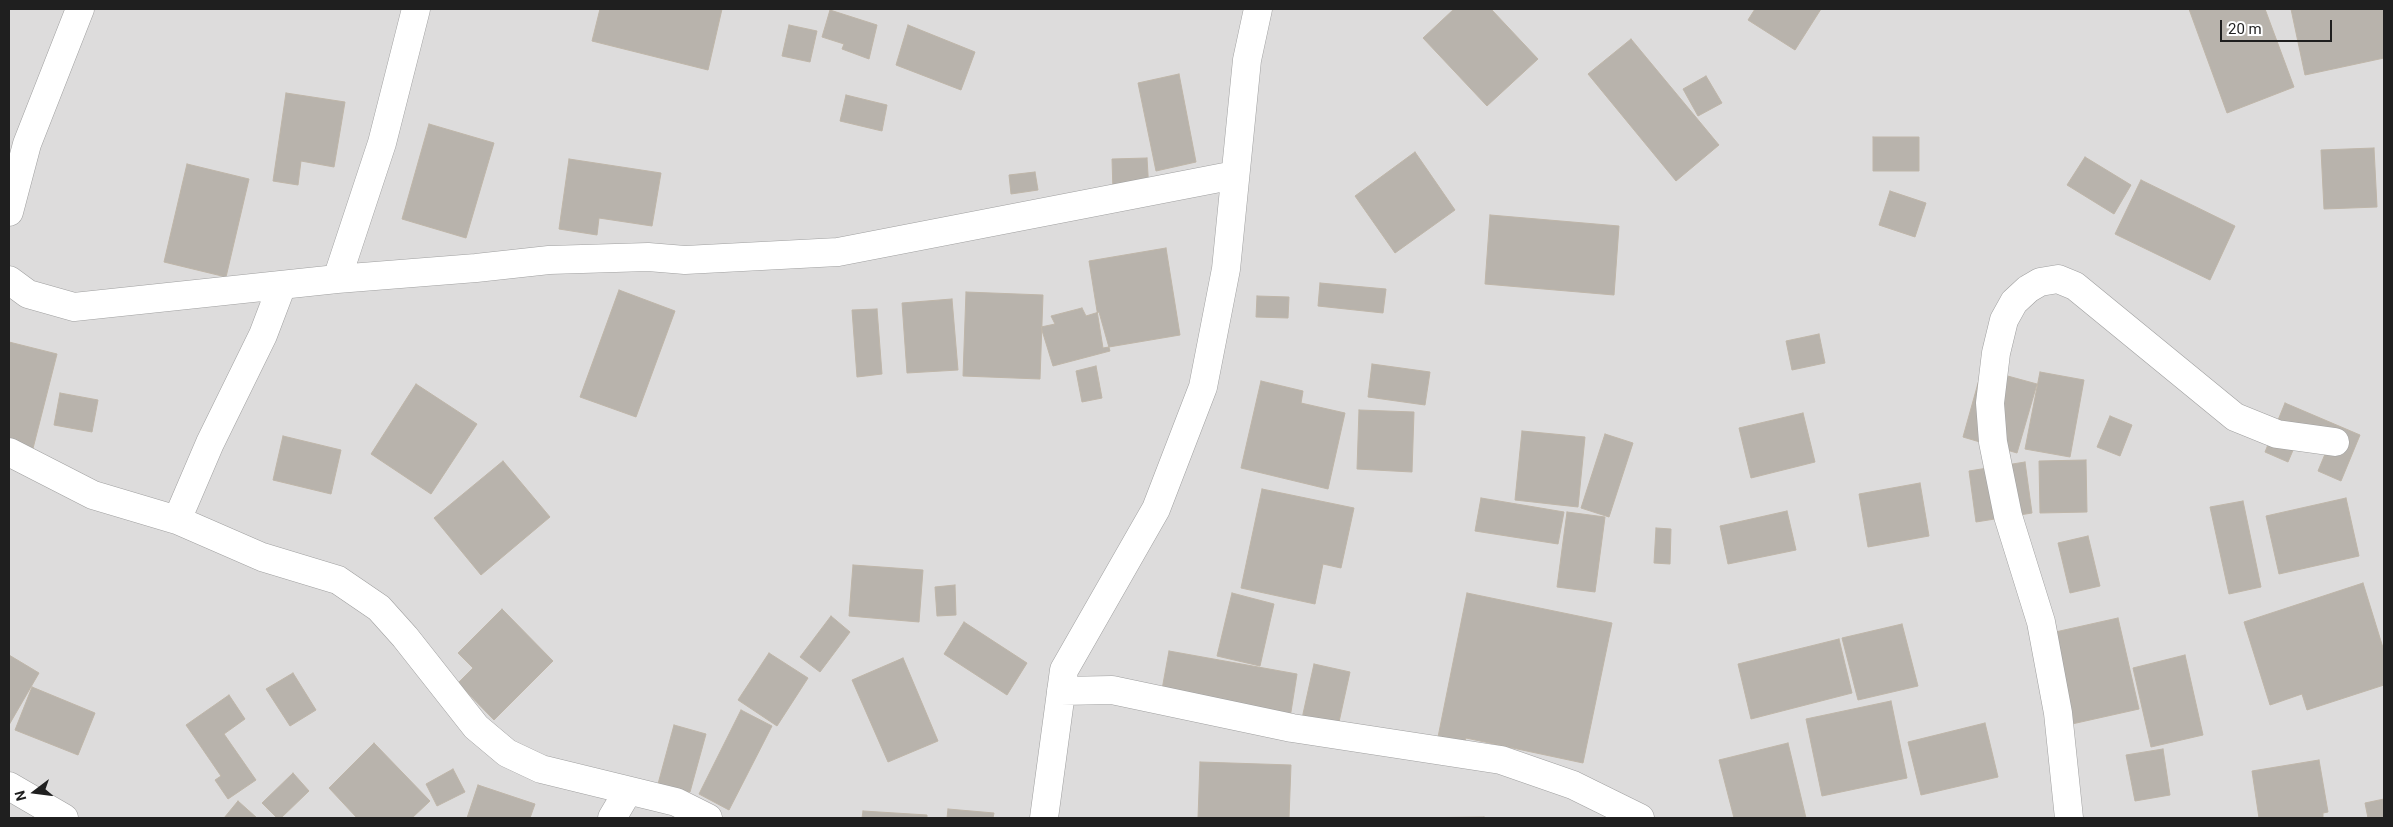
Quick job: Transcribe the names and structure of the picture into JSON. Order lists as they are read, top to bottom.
{
  "scale_bar": "20 m",
  "north": "left"
}
